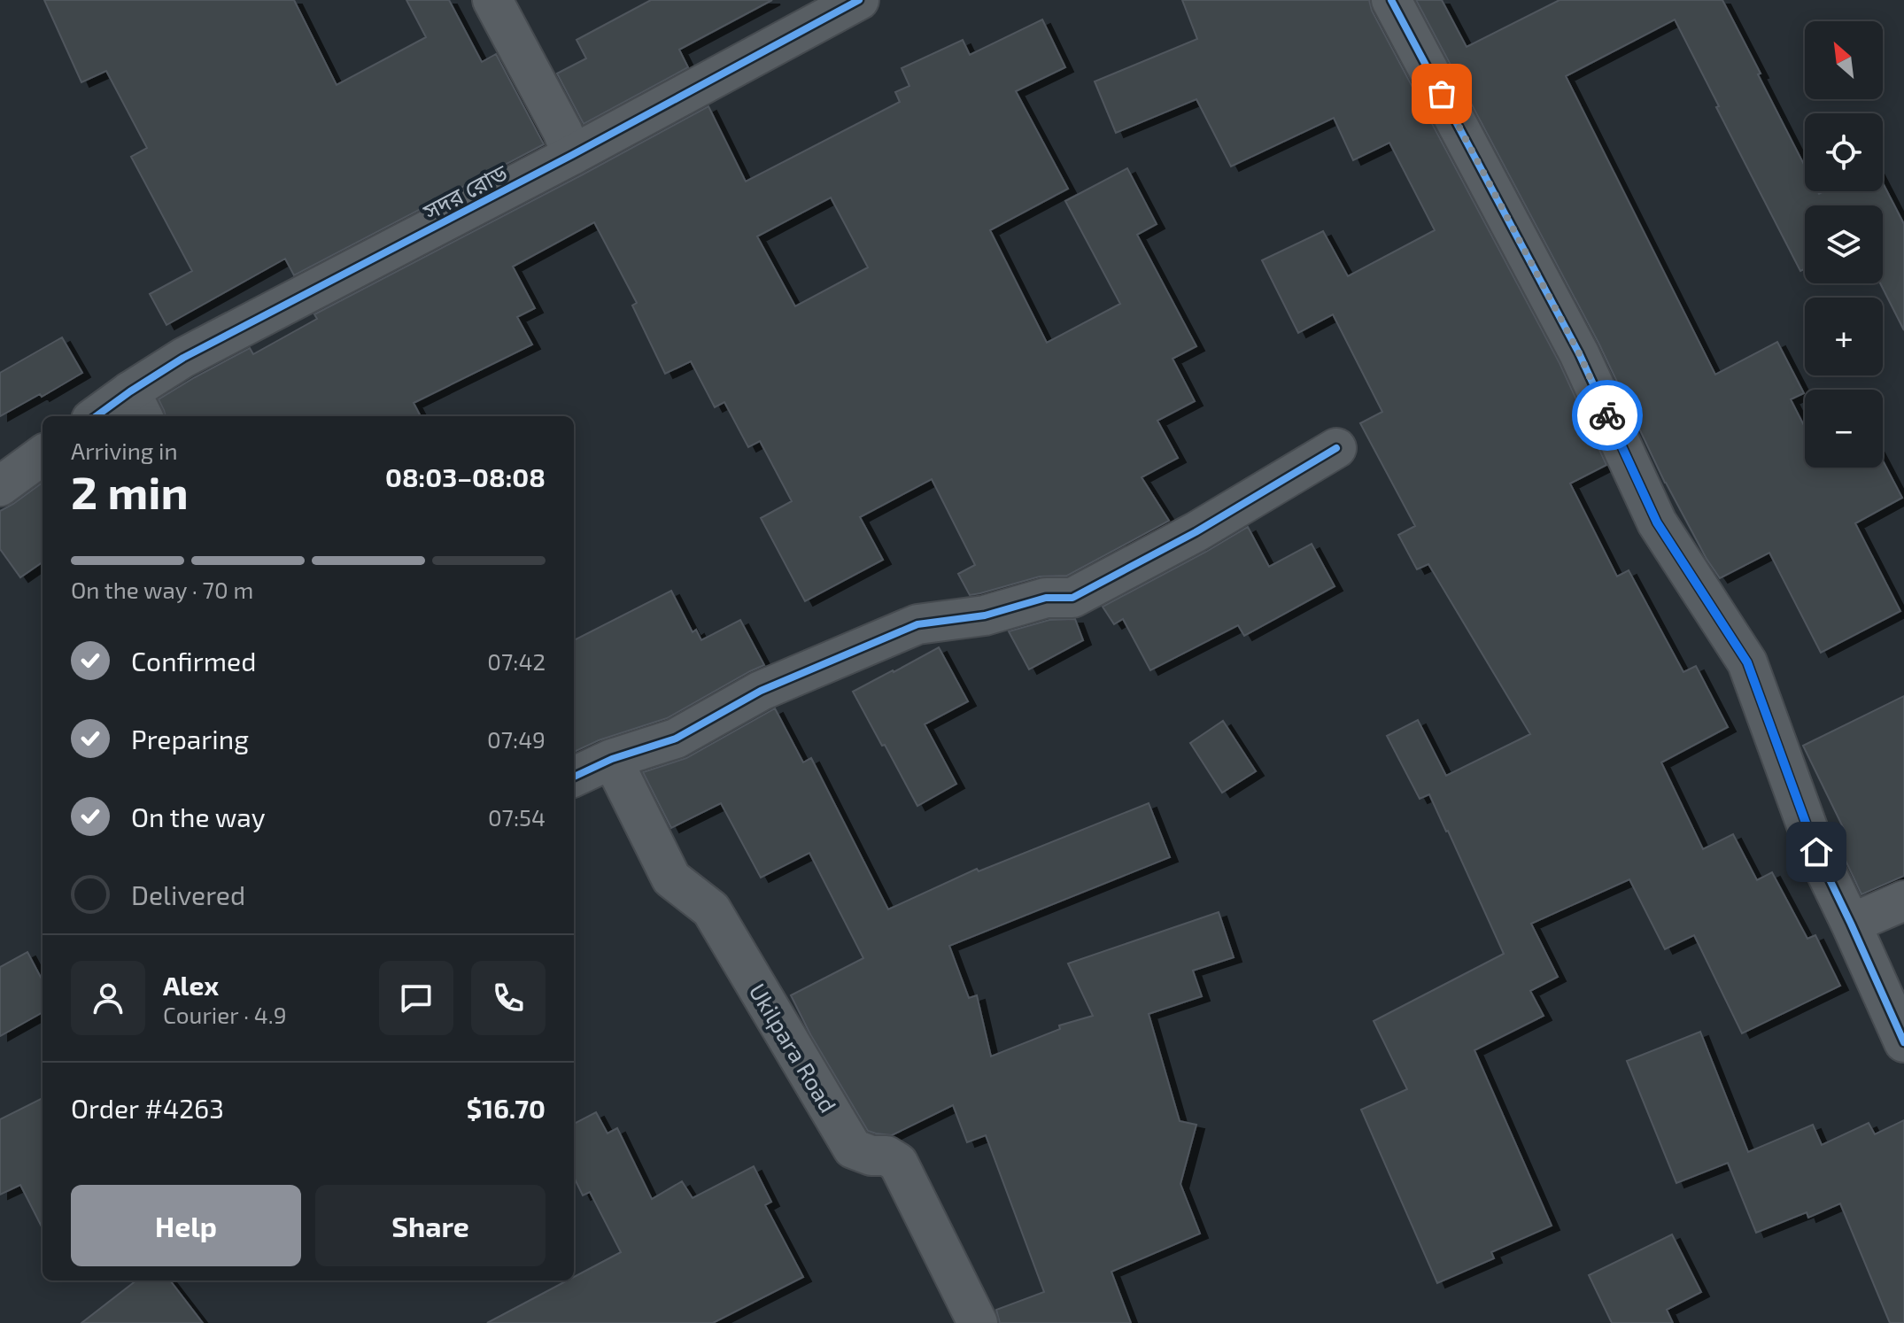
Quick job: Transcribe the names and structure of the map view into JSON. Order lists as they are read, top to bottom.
{
  "streets": {
    "street": ["সদর রোড", "Ukilpara Road"]
  },
  "north": "top left",
  "page": {
    "map_buttons": ["+", "−"],
    "heading": ["2 min", "Arriving in", "08:03–08:08"],
    "panel": [
      "Alex",
      "Courier · 4.9",
      "Order #4263",
      "$16.70"
    ],
    "bar": "On the way · 70 m",
    "list": [
      ["Confirmed", "07:42"],
      ["Preparing", "07:49"],
      ["On the way", "07:54"],
      "Delivered"
    ],
    "buttons": ["Help", "Share"]
  }
}
